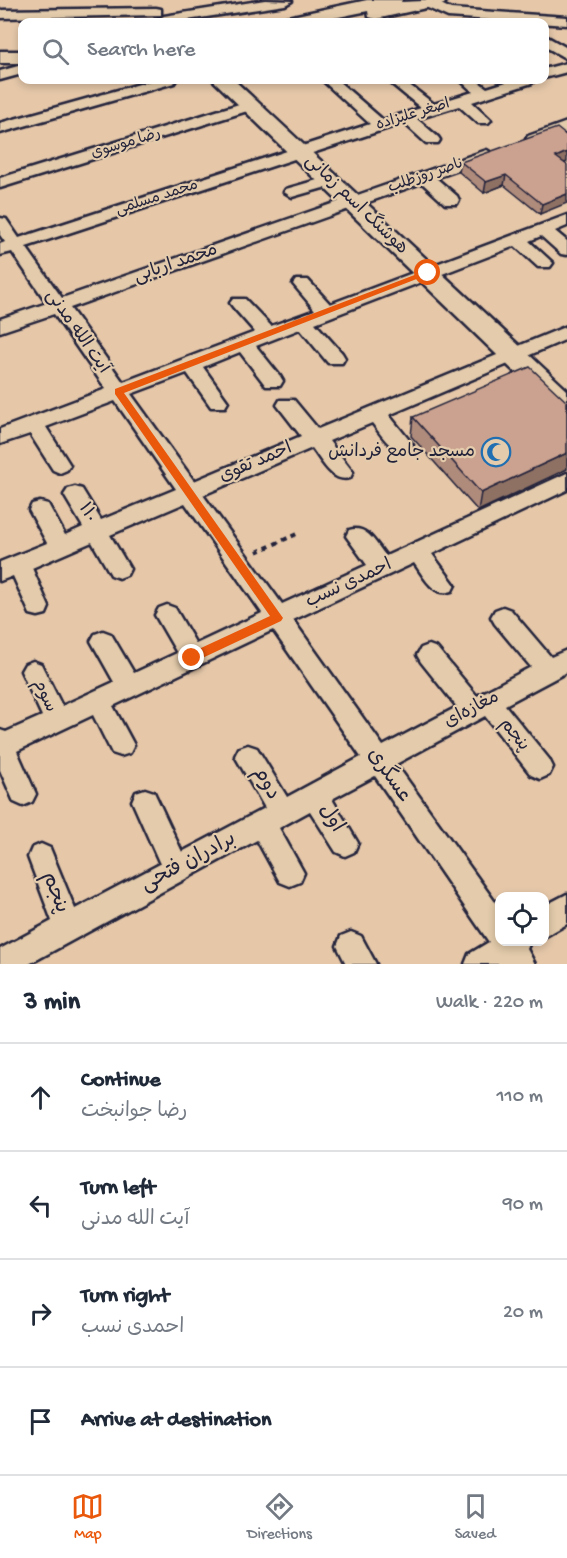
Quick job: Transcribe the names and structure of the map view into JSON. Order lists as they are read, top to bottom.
{
  "streets": {
    "street": [
      "اصغر علیزاده",
      "رضا موسوی",
      "ناصر روزطلب",
      "محمد مسلمی",
      "هوشنگ اسم زمانی",
      "محمد اربابی",
      "آیت‌ الله مدنی",
      "احمد تقوی",
      "۱۱۰",
      "احمدی نسب",
      "سوم",
      "مغازه‌ای",
      "پنجم",
      "عسگری",
      "دوم",
      "اول",
      "برادران فتحی"
    ]
  },
  "crossings": [
    ["اصغر علیزاده", "محمد مسلمی"],
    ["اصغر علیزاده", "هوشنگ اسم زمانی"],
    ["رضا موسوی", "هوشنگ اسم زمانی"],
    ["ناصر روزطلب", "هوشنگ اسم زمانی"],
    ["ناصر روزطلب", "محمد اربابی"],
    ["محمد مسلمی", "هوشنگ اسم زمانی"],
    ["محمد مسلمی", "آیت‌ الله مدنی"],
    ["هوشنگ اسم زمانی", "محمد اربابی"],
    ["هوشنگ اسم زمانی", "احمد تقوی"],
    ["محمد اربابی", "آیت‌ الله مدنی"],
    ["آیت‌ الله مدنی", "احمد تقوی"],
    ["آیت‌ الله مدنی", "احمدی نسب"],
    ["آیت‌ الله مدنی", "عسگری"],
    ["احمد تقوی", "۱۱۰"],
    ["احمدی نسب", "سوم"],
    ["احمدی نسب", "عسگری"],
    ["مغازه‌ای", "پنجم"],
    ["مغازه‌ای", "عسگری"],
    ["مغازه‌ای", "برادران فتحی"],
    ["پنجم", "برادران فتحی"],
    ["عسگری", "برادران فتحی"],
    ["دوم", "برادران فتحی"],
    ["اول", "برادران فتحی"]
  ],
  "places": {
    "mosque": ["مسجد جامع فردانش"]
  },
  "page": {
    "search": "Search here",
    "heading": ["3 min", "Walk · 220 m"],
    "list": [
      ["Continue", "رضا جوانبخت", "110 m"],
      ["Turn left", "آیت‌ الله مدنی", "90 m"],
      ["Turn right", "احمدی نسب", "20 m"],
      "Arrive at destination"
    ],
    "nav": ["Map", "Directions", "Saved"]
  }
}
